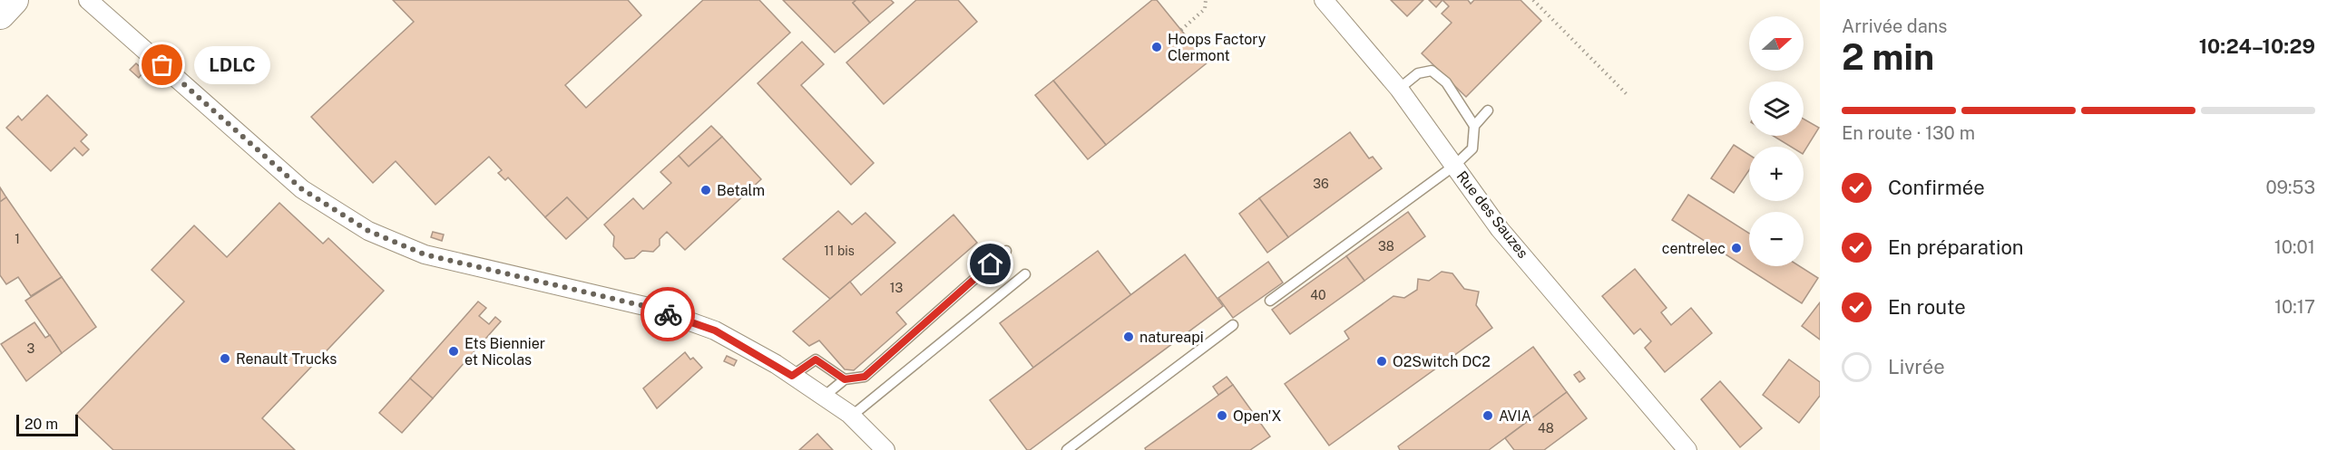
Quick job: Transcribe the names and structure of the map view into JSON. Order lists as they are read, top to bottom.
{
  "streets": {
    "street": ["Rue des Sauzes"]
  },
  "places": [
    "Hoops Factory Clermont",
    "LDLC",
    "Betalm",
    "centrelec",
    "natureapi",
    "Ets Biennier et Nicolas",
    "Renault Trucks",
    "O2Switch DC2",
    "Open'X",
    "AVIA"
  ],
  "house_numbers": [
    "36",
    "1",
    "38",
    "11 bis",
    "13",
    "40",
    "3",
    "48"
  ],
  "scale_bar": "20 m",
  "north": "right",
  "page": {
    "heading": ["2 min", "Arrivée dans", "10:24–10:29"],
    "map_buttons": ["+", "−"],
    "bubble": "LDLC",
    "bar": "En route · 130 m",
    "list": [
      ["Confirmée", "09:53"],
      ["En préparation", "10:01"],
      ["En route", "10:17"],
      "Livrée"
    ],
    "scale": "20 m"
  }
}
